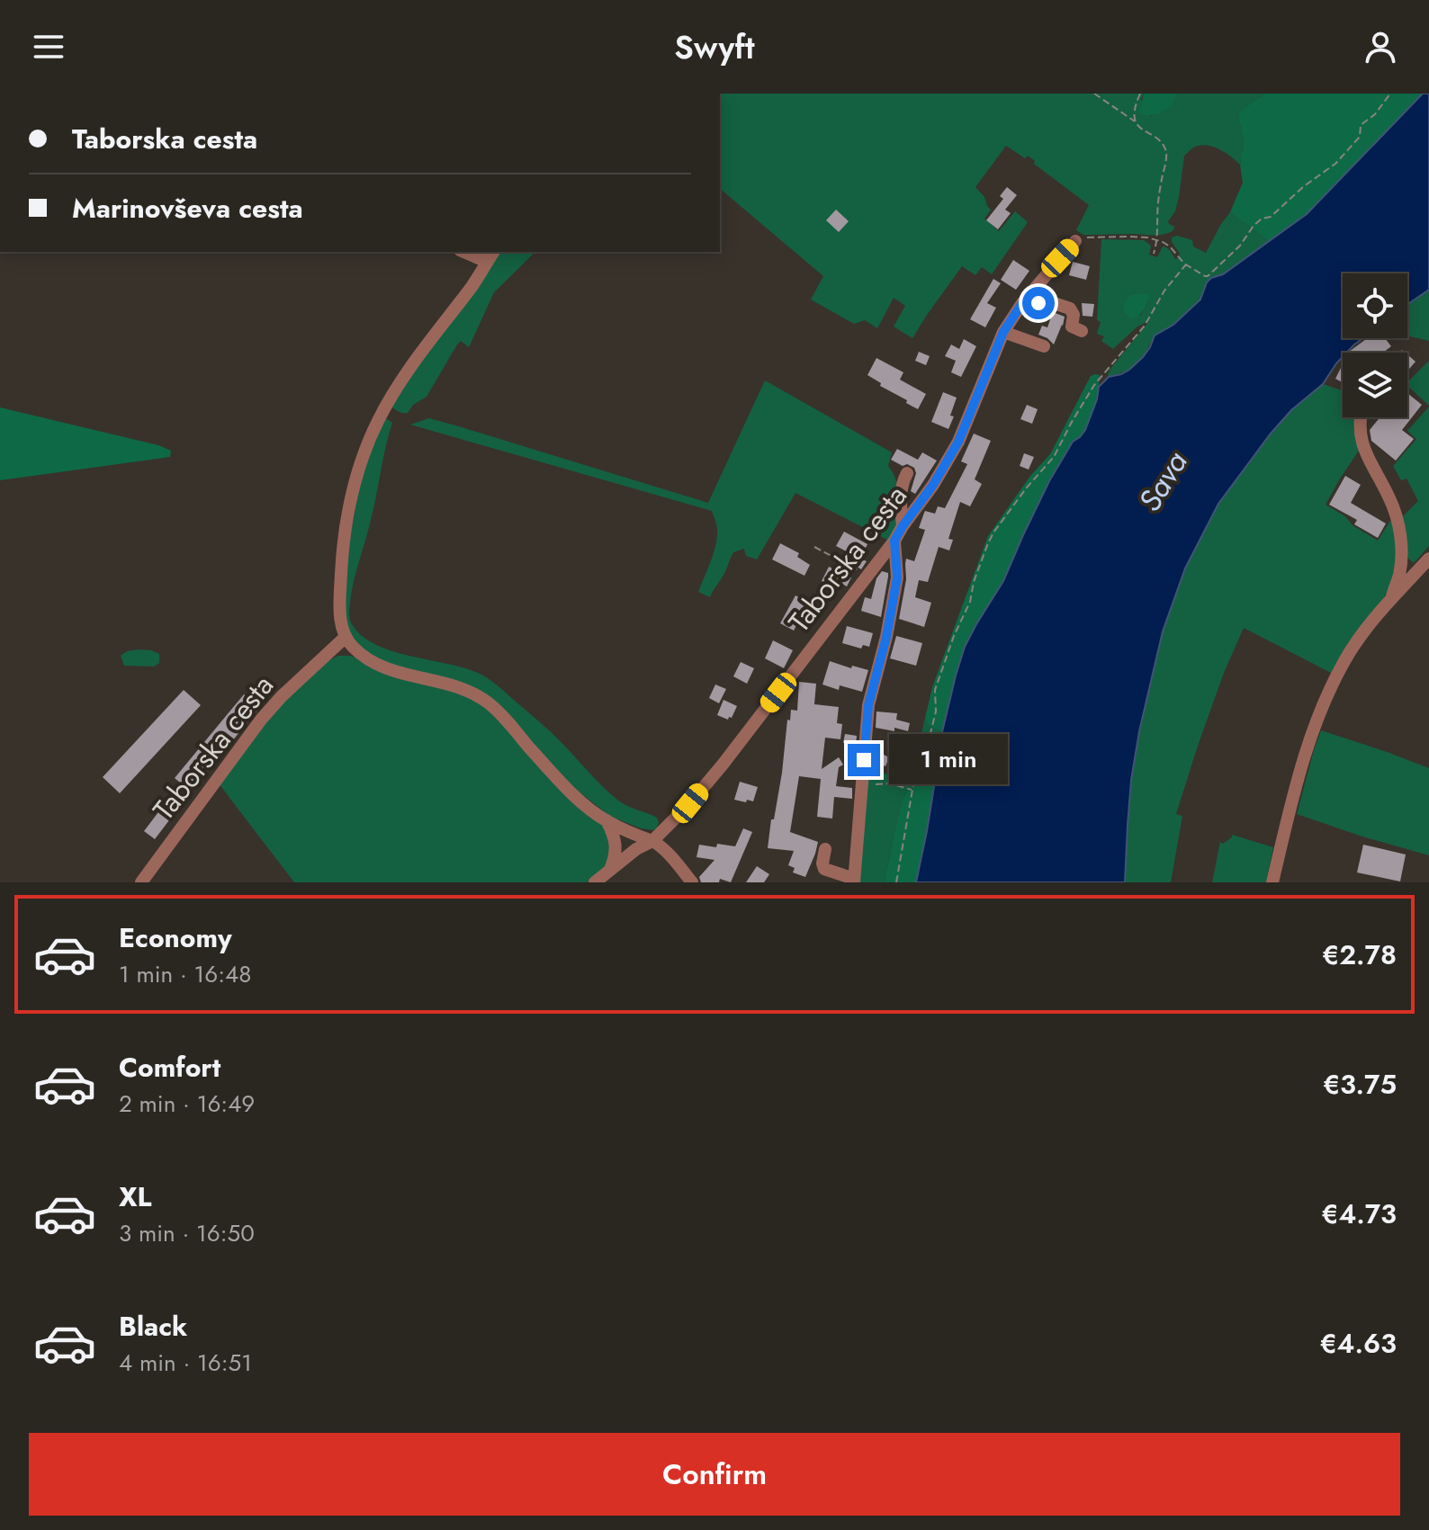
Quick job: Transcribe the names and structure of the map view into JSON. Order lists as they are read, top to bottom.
{
  "streets": {
    "street": ["Taborska cesta"]
  },
  "water": ["Sava"],
  "page": {
    "header": "Swyft",
    "banner": ["Taborska cesta", "Marinovševa cesta"],
    "bubble": "1 min",
    "list": [
      {
        "name": "Economy",
        "note": "1 min · 16:48",
        "value": "€2.78"
      },
      {
        "name": "Comfort",
        "note": "2 min · 16:49",
        "value": "€3.75"
      },
      {
        "name": "XL",
        "note": "3 min · 16:50",
        "value": "€4.73"
      },
      {
        "name": "Black",
        "note": "4 min · 16:51",
        "value": "€4.63"
      }
    ],
    "buttons": "Confirm"
  }
}
